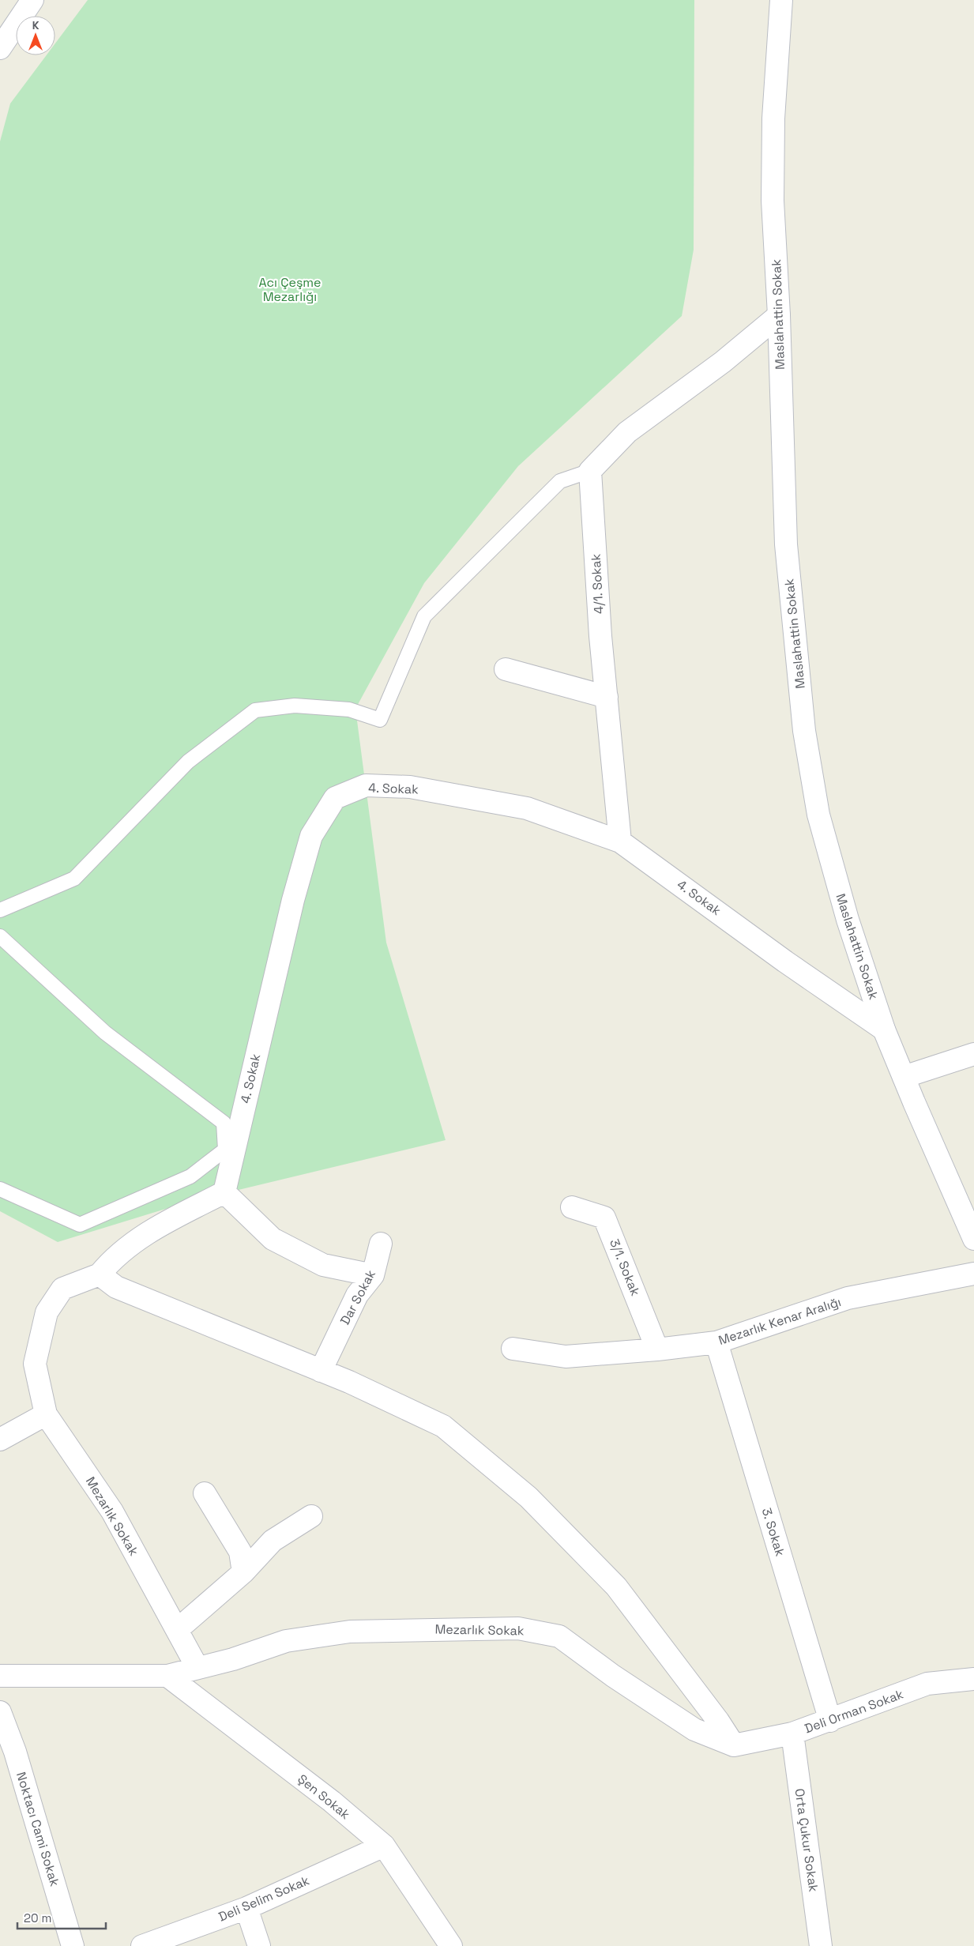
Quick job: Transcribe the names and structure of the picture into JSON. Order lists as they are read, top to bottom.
{
  "streets": {
    "street": [
      "Maslahattin Sokak",
      "4/1. Sokak",
      "4. Sokak",
      "3/1. Sokak",
      "Dar Sokak",
      "Mezarlık Kenar Aralığı",
      "Mezarlık Sokak",
      "3. Sokak",
      "Deli Orman Sokak",
      "Şen Sokak",
      "Noktacı Cami Sokak",
      "Orta Çukur Sokak",
      "Deli Selim Sokak"
    ]
  },
  "crossings": [
    ["Maslahattin Sokak", "4. Sokak"],
    ["4/1. Sokak", "4. Sokak"],
    ["3/1. Sokak", "Mezarlık Kenar Aralığı"],
    ["Mezarlık Kenar Aralığı", "3. Sokak"],
    ["Mezarlık Sokak", "Deli Orman Sokak"],
    ["Mezarlık Sokak", "Şen Sokak"],
    ["3. Sokak", "Deli Orman Sokak"],
    ["Deli Orman Sokak", "Orta Çukur Sokak"],
    ["Şen Sokak", "Deli Selim Sokak"]
  ],
  "parks": ["Acı Çeşme Mezarlığı"],
  "scale_bar": "20 m",
  "north": "top"
}
